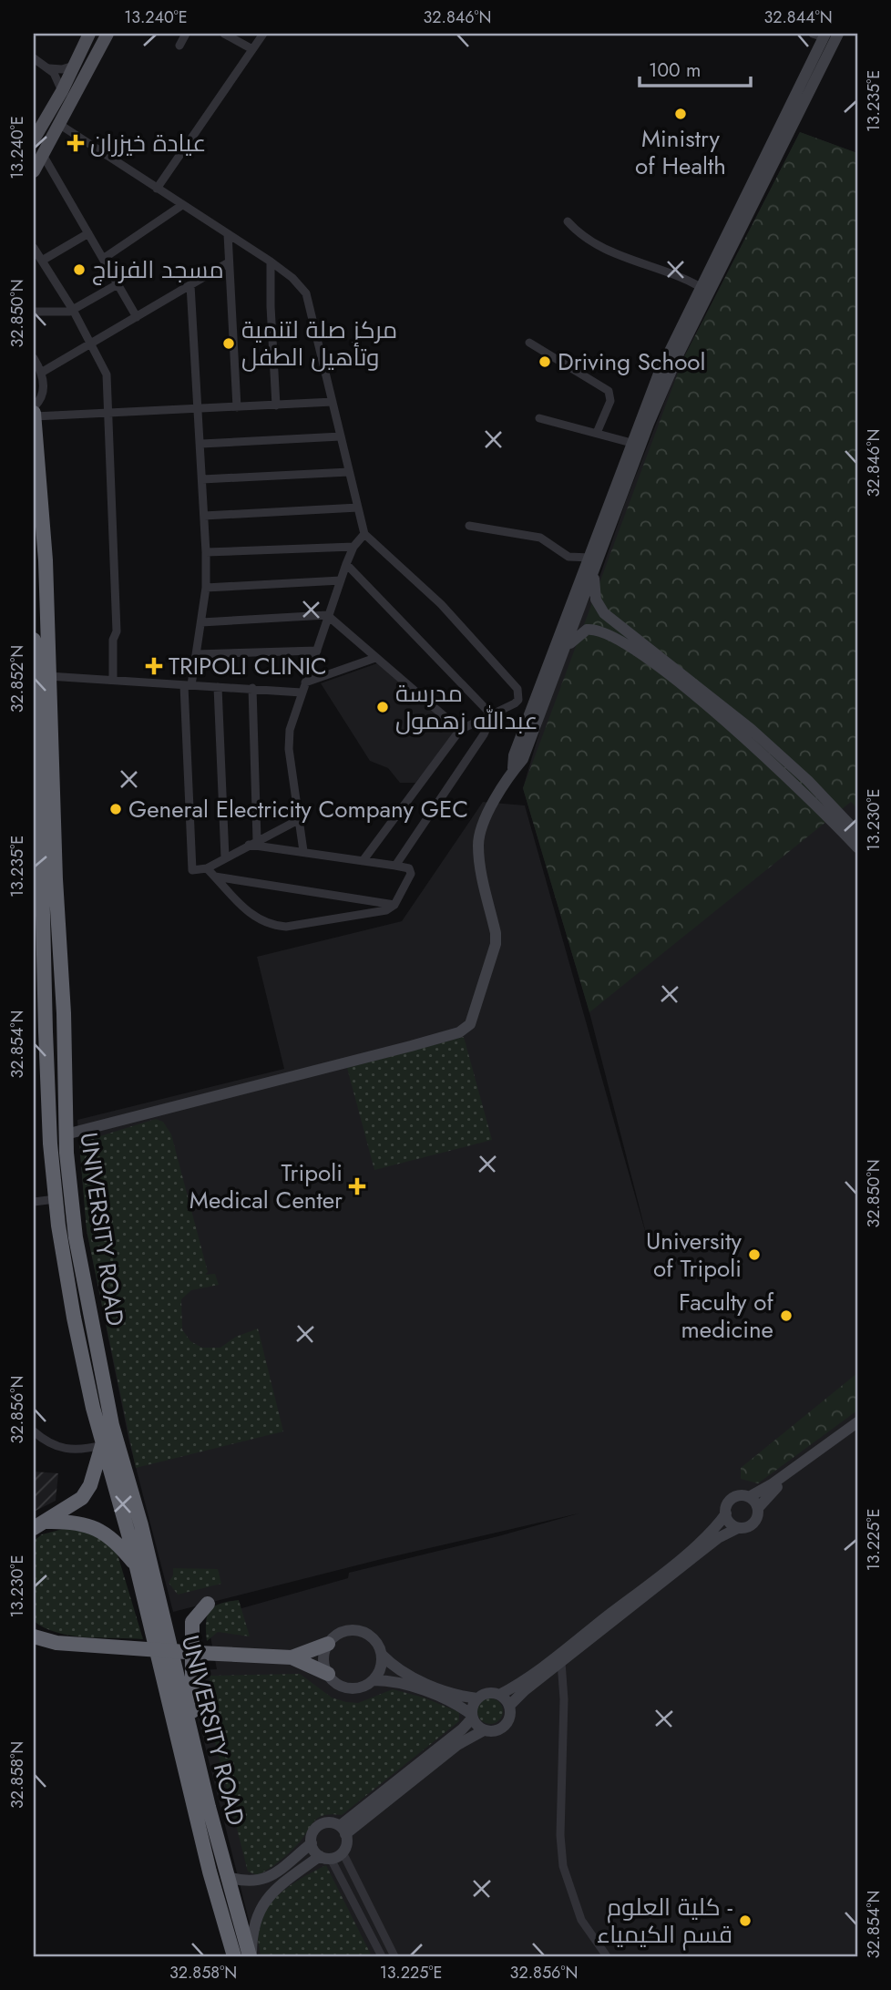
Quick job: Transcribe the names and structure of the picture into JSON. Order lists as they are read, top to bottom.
{
  "streets": {
    "highway": ["UNIVERSITY ROAD"]
  },
  "places": {
    "other": [
      "Ministry of Health",
      "مسجد الفرناج",
      "مركز صلة لتنمية وتأهيل الطفل",
      "Driving School",
      "مدرسة عبدالله زهمول",
      "General Electricity Company GEC",
      "University of Tripoli",
      "Faculty of medicine",
      "كلية العلوم - قسم الكيمياء"
    ],
    "health": ["عيادة خيزران", "TRIPOLI CLINIC", "Tripoli Medical Center"]
  },
  "scale_bar": "100 m",
  "coordinates": [
    "13.240°E",
    "32.846°N",
    "32.844°N",
    "13.235°E",
    "32.850°N",
    "32.852°N",
    "13.230°E",
    "32.854°N",
    "32.856°N",
    "13.225°E",
    "32.858°N"
  ]
}
